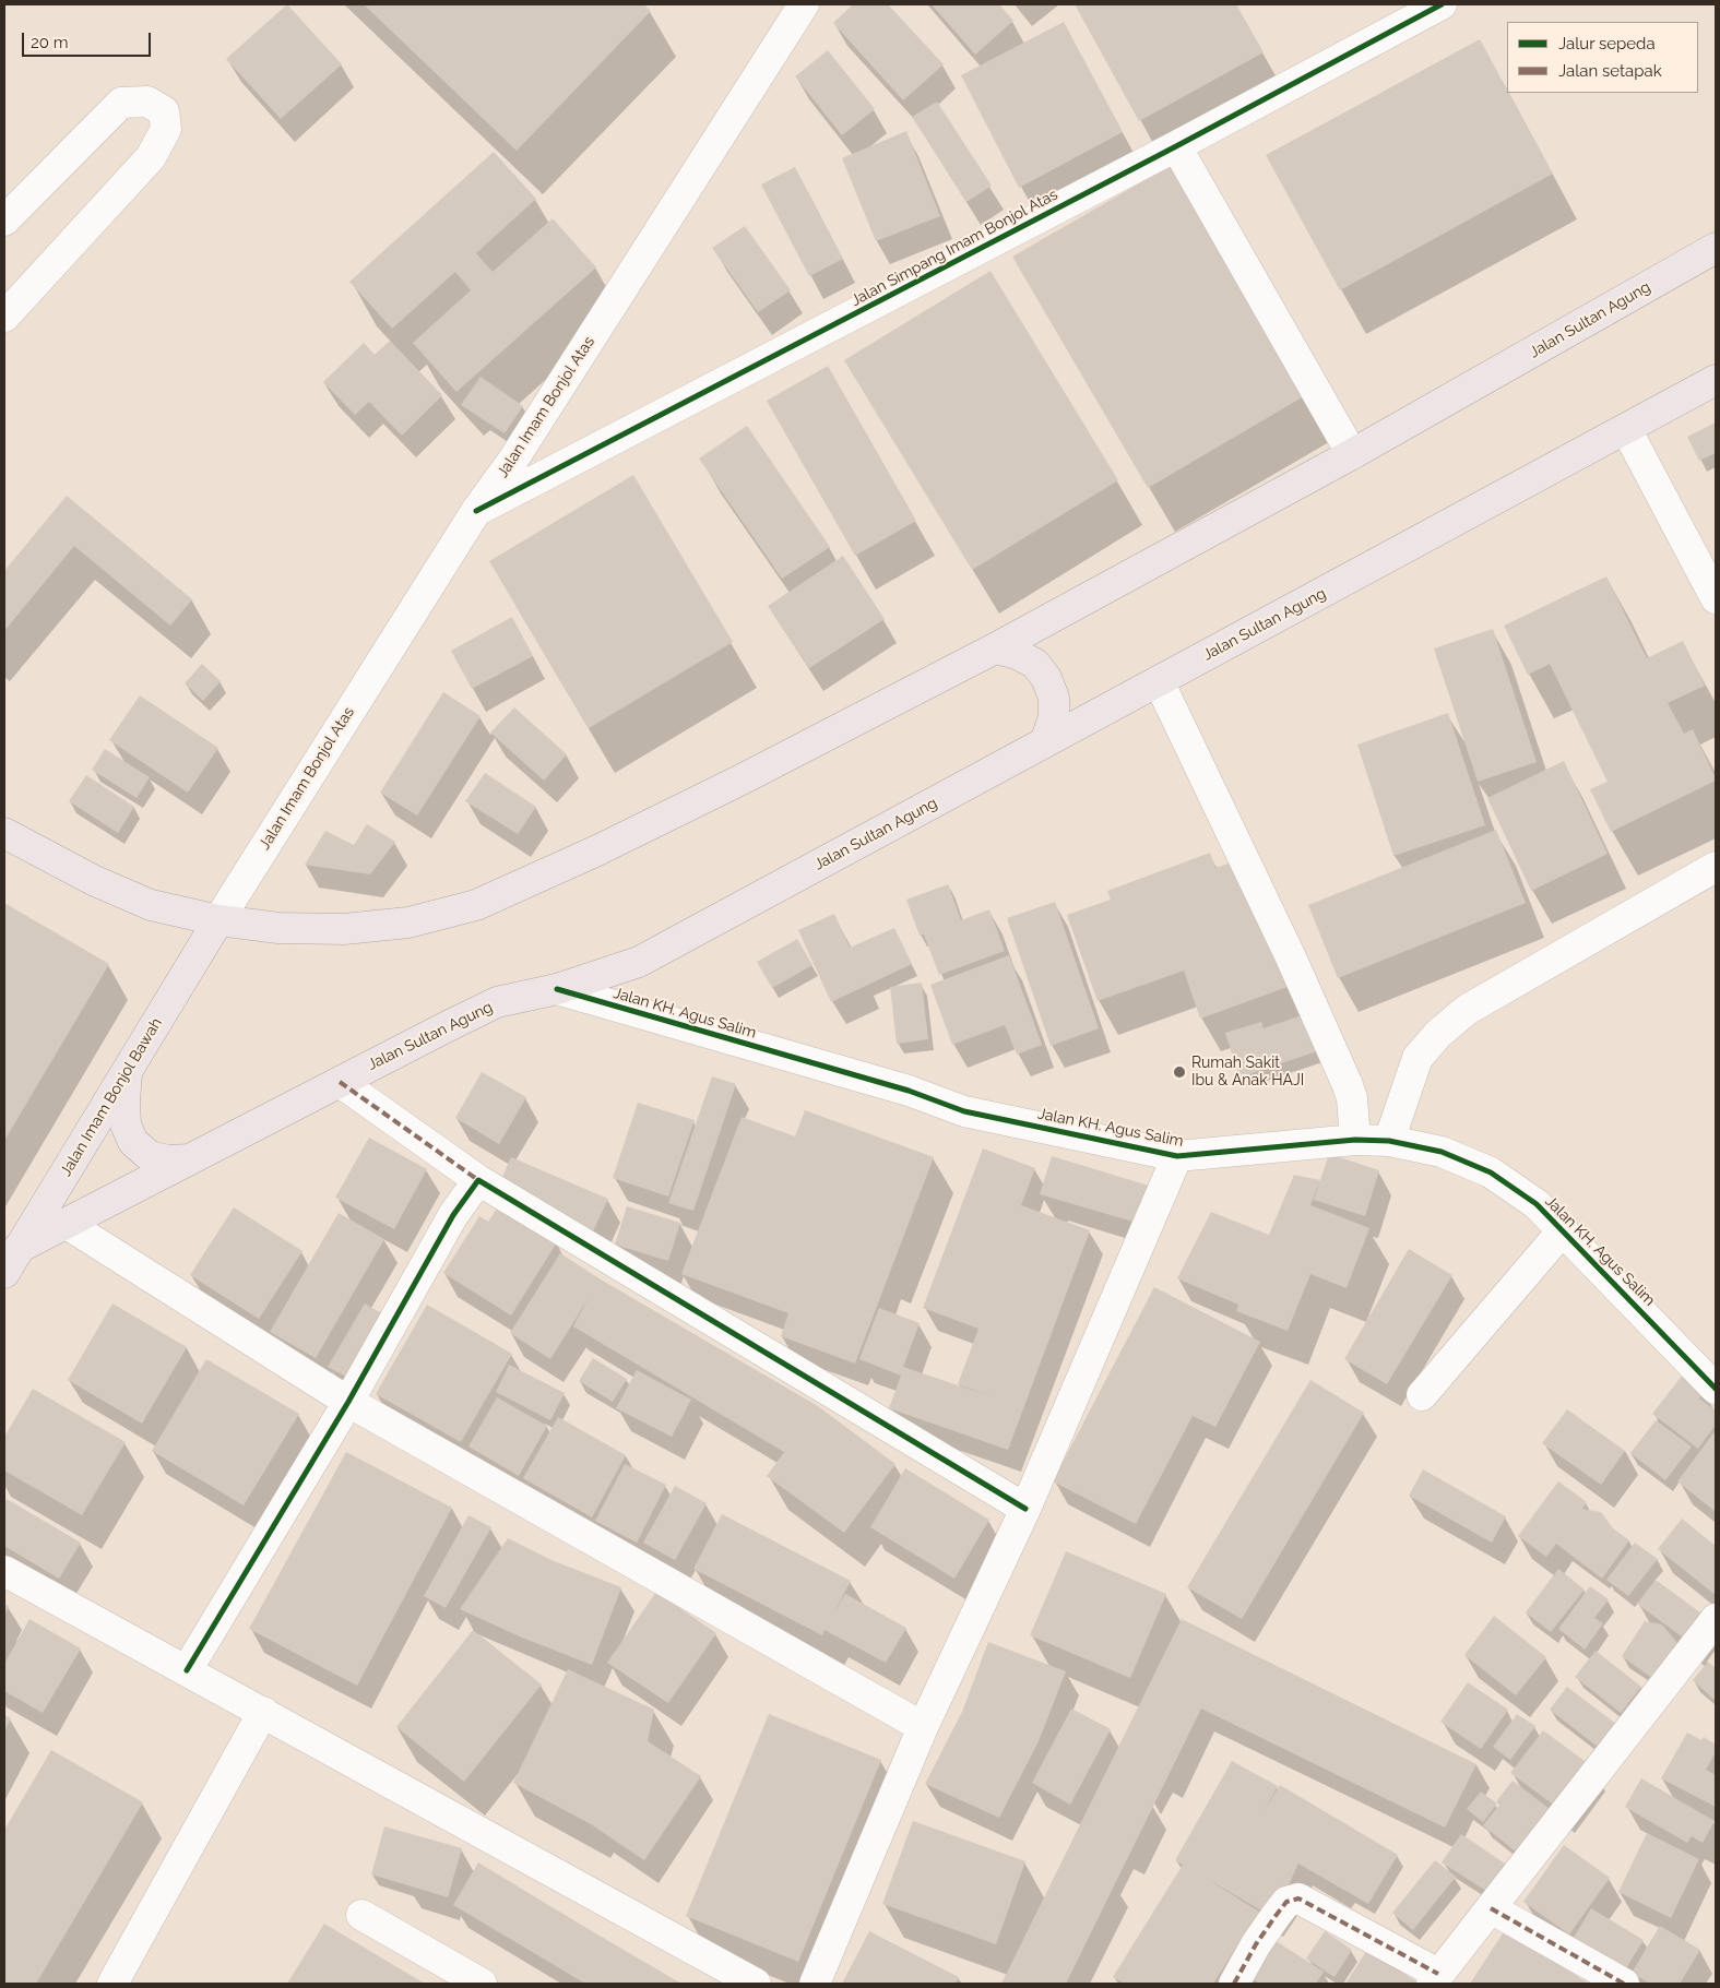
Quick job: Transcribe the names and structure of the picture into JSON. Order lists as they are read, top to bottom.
{
  "streets": {
    "main road": ["Jalan Sultan Agung", "Jalan Imam Bonjol Bawah"],
    "street": ["Jalan Simpang Imam Bonjol Atas", "Jalan Imam Bonjol Atas", "Jalan KH. Agus Salim"]
  },
  "crossings": [
    ["Jalan Simpang Imam Bonjol Atas", "Jalan Imam Bonjol Atas"],
    ["Jalan Sultan Agung", "Jalan Imam Bonjol Atas"],
    ["Jalan Sultan Agung", "Jalan KH. Agus Salim"],
    ["Jalan Sultan Agung", "Jalan Imam Bonjol Bawah"],
    ["Jalan Imam Bonjol Atas", "Jalan Imam Bonjol Bawah"]
  ],
  "places": ["Rumah Sakit Ibu & Anak HAJI"],
  "legend": ["Jalur sepeda", "Jalan setapak"],
  "scale_bar": "20 m"
}
